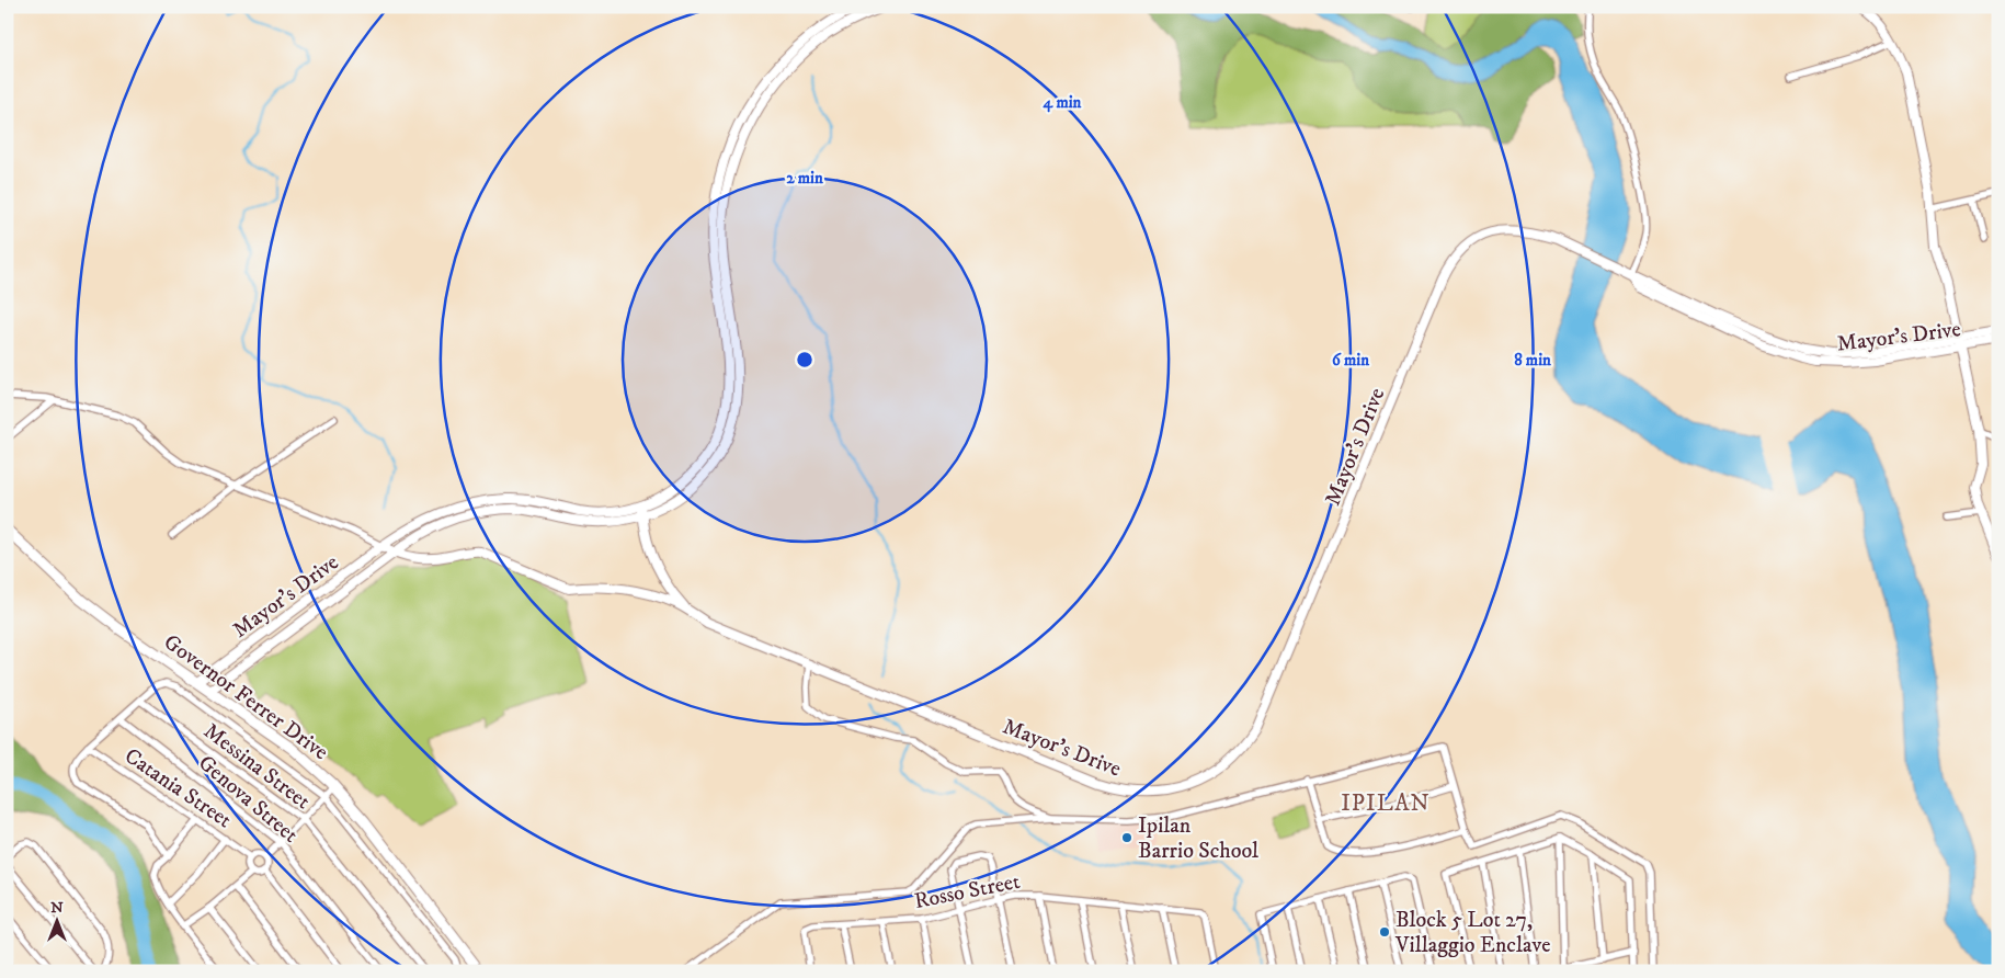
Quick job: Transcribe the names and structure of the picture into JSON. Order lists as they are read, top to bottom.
{
  "streets": {
    "main road": ["Governor Ferrer Drive"],
    "street": [
      "Mayor's Drive",
      "Messina Street",
      "Catania Street",
      "Genova Street",
      "Rosso Street"
    ]
  },
  "crossings": [
    ["Mayor's Drive", "Governor Ferrer Drive"]
  ],
  "districts": ["IPILAN"],
  "places": ["Ipilan Barrio School", "Block 5 Lot 27, Villaggio Enclave"],
  "north": "top",
  "rings": [
    "4 min",
    "2 min",
    "6 min",
    "8 min"
  ]
}
